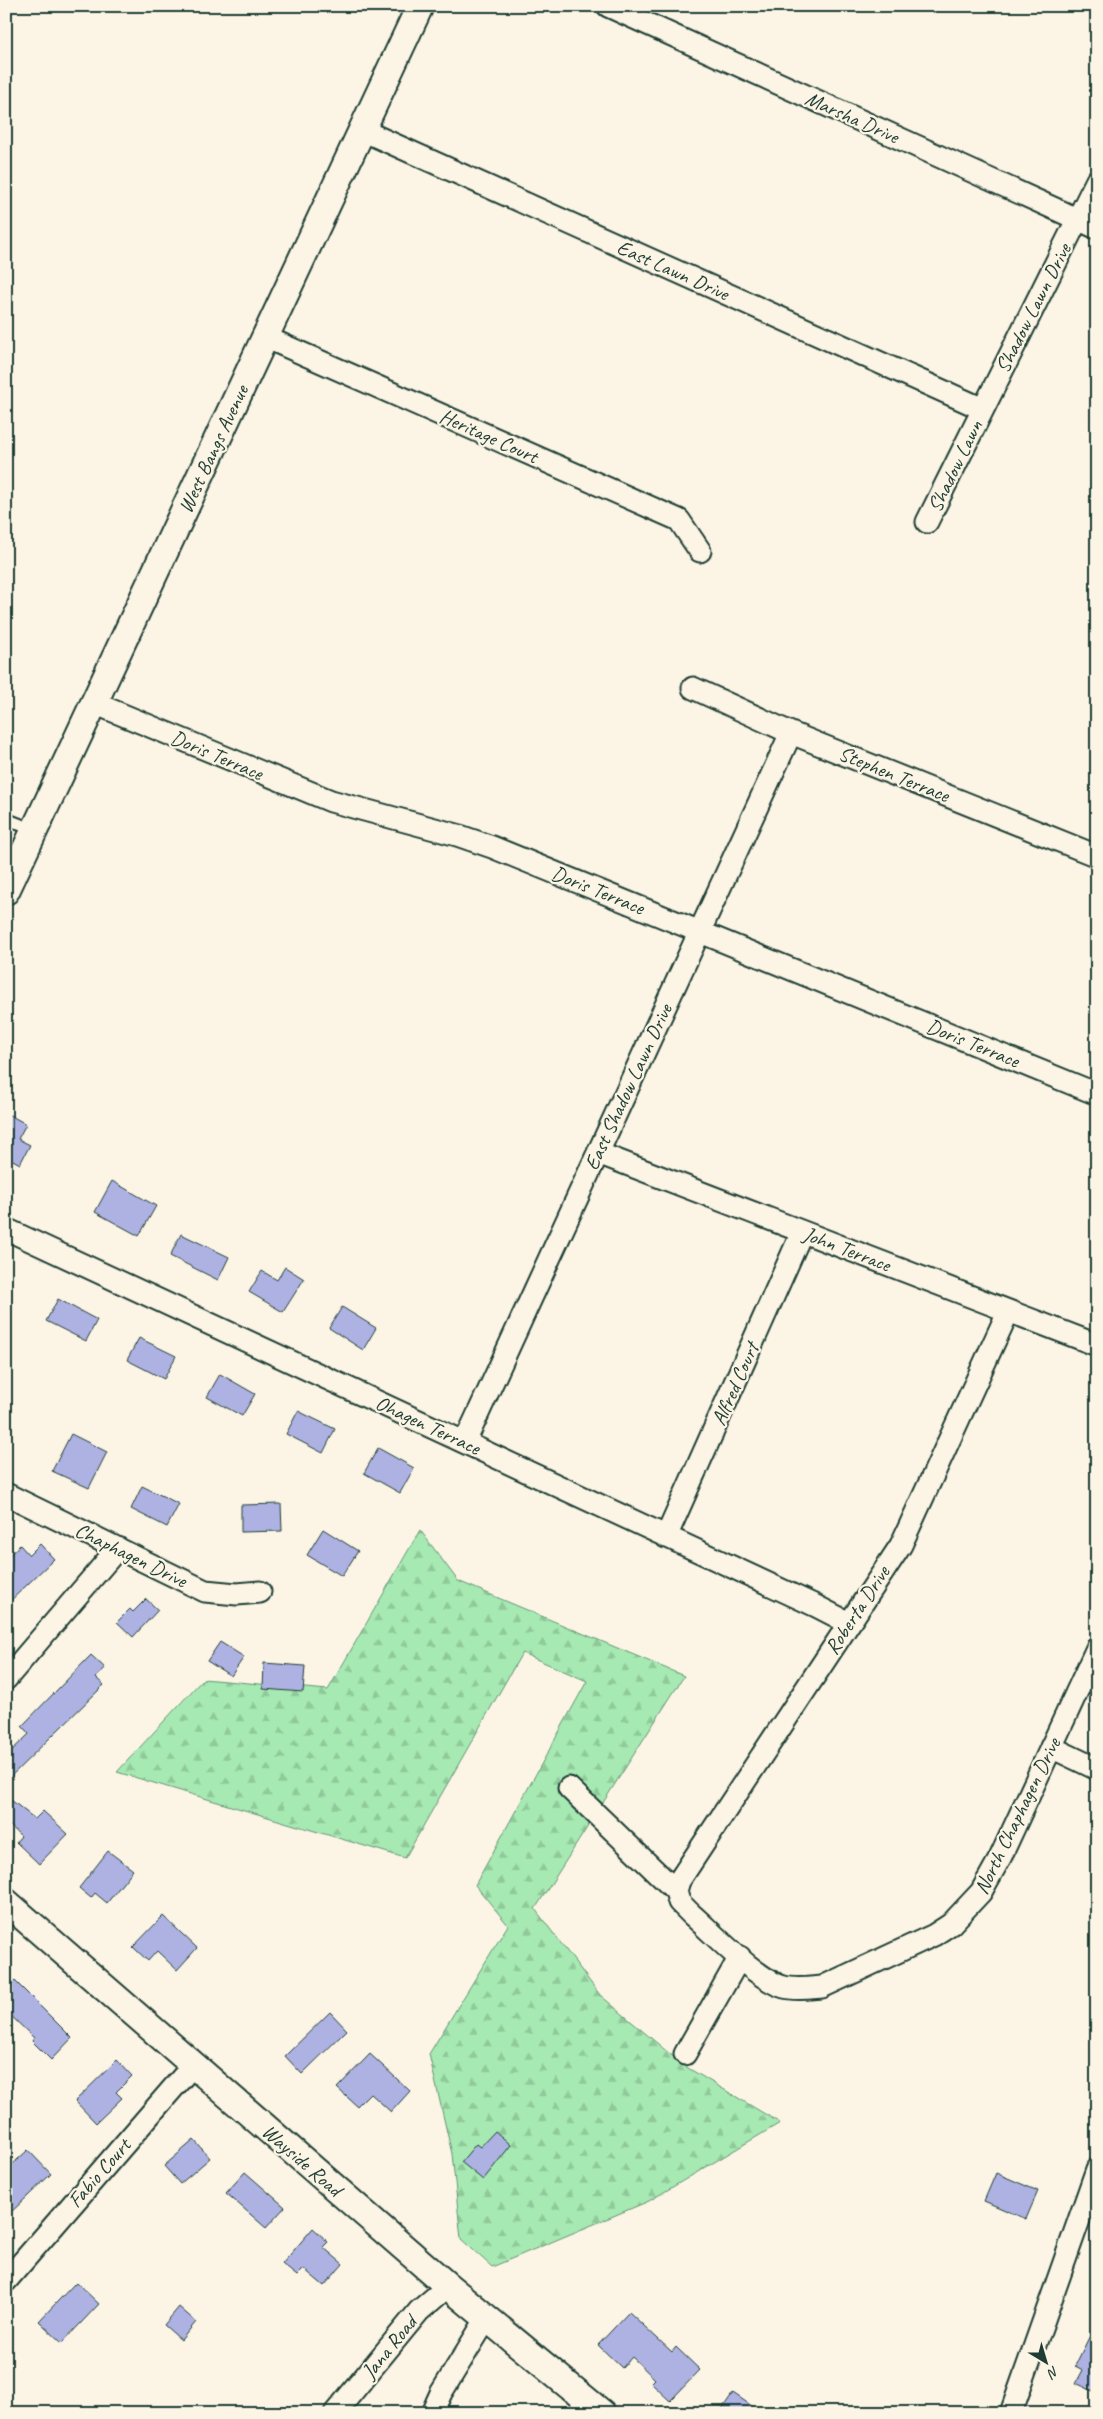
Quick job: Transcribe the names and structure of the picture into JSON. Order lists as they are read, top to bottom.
{
  "streets": {
    "street": [
      "Marsha Drive",
      "East Lawn Drive",
      "Shadow Lawn Drive",
      "Heritage Court",
      "West Bangs Avenue",
      "Shadow Lawn",
      "Doris Terrace",
      "Stephen Terrace",
      "East Shadow Lawn Drive",
      "John Terrace",
      "Alfred Court",
      "Ohagen Terrace",
      "Chaphagen Drive",
      "Roberta Drive",
      "North Chaphagen Drive",
      "Wayside Road",
      "Fabio Court",
      "Jana Road"
    ]
  },
  "crossings": [
    ["Marsha Drive", "Shadow Lawn Drive"],
    ["East Lawn Drive", "Shadow Lawn Drive"],
    ["East Lawn Drive", "West Bangs Avenue"],
    ["East Lawn Drive", "Shadow Lawn"],
    ["Shadow Lawn Drive", "Shadow Lawn"],
    ["Heritage Court", "West Bangs Avenue"],
    ["West Bangs Avenue", "Doris Terrace"],
    ["Doris Terrace", "East Shadow Lawn Drive"],
    ["Stephen Terrace", "East Shadow Lawn Drive"],
    ["East Shadow Lawn Drive", "John Terrace"],
    ["East Shadow Lawn Drive", "Ohagen Terrace"],
    ["John Terrace", "Alfred Court"],
    ["John Terrace", "Roberta Drive"],
    ["Alfred Court", "Ohagen Terrace"],
    ["Ohagen Terrace", "Roberta Drive"],
    ["Roberta Drive", "North Chaphagen Drive"],
    ["Wayside Road", "Fabio Court"],
    ["Wayside Road", "Jana Road"]
  ],
  "north": "bottom right"
}
